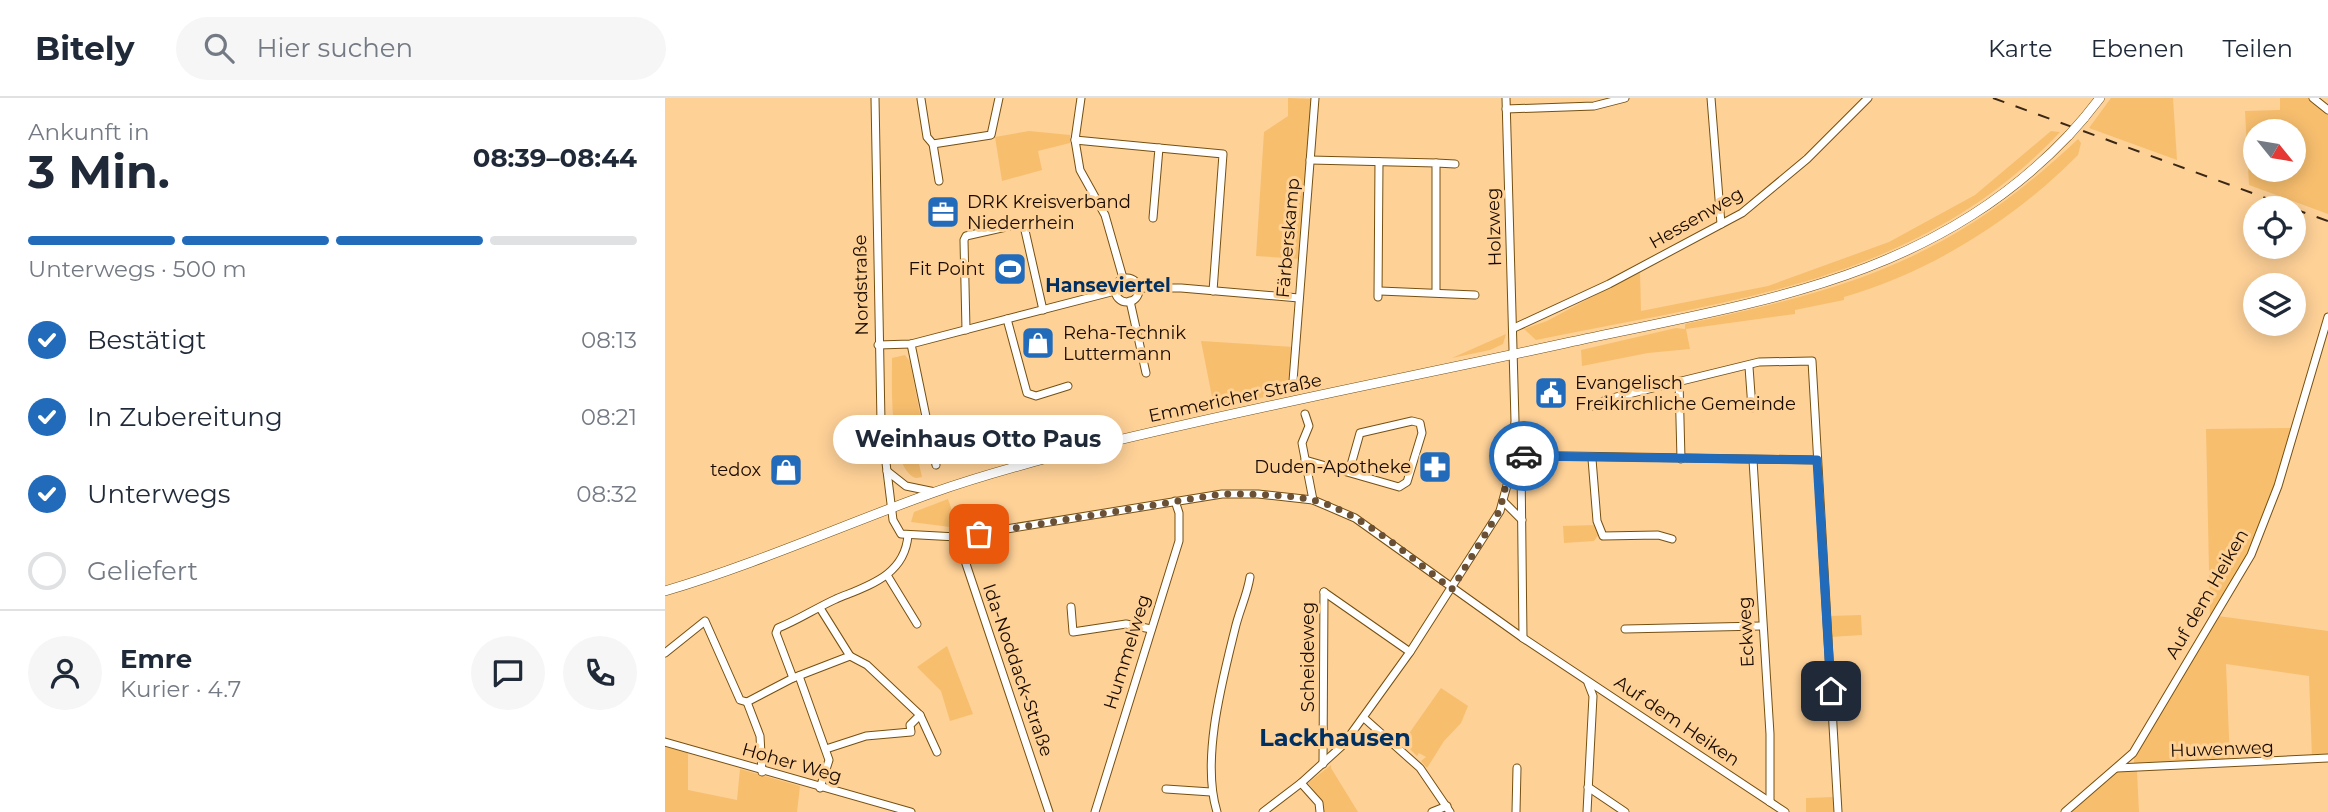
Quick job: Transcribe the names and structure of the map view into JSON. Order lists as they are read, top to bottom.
{
  "streets": {
    "main road": ["Emmericher Straße"],
    "street": [
      "Hessenweg",
      "Holzweg",
      "Färberskamp",
      "Nordstraße",
      "Auf dem Heiken",
      "Eckweg",
      "Hummelweg",
      "Scheideweg",
      "Ida-Noddack-Straße",
      "Huwenweg",
      "Hoher Weg"
    ]
  },
  "crossings": [
    ["Hessenweg", "Holzweg"],
    ["Holzweg", "Emmericher Straße"],
    ["Nordstraße", "Emmericher Straße"],
    ["Auf dem Heiken", "Eckweg"],
    ["Auf dem Heiken", "Hummelweg"],
    ["Auf dem Heiken", "Ida-Noddack-Straße"],
    ["Auf dem Heiken", "Huwenweg"]
  ],
  "districts": ["Hanseviertel", "Lackhausen"],
  "places": {
    "office": ["DRK Kreisverband Niederrhein"],
    "sports": ["Fit Point"],
    "shop": ["Reha-Technik Luttermann", "tedox"],
    "public building": ["Evangelisch Freikirchliche Gemeinde"],
    "pharmacy": ["Duden-Apotheke"],
    "other": ["Weinhaus Otto Paus"]
  },
  "north": "bottom right",
  "page": {
    "header": "Bitely",
    "search": "Hier suchen",
    "nav": ["Karte", "Ebenen", "Teilen"],
    "heading": ["3 Min.", "Ankunft in", "08:39–08:44"],
    "panel": ["Emre", "Kurier · 4.7"],
    "bar": "Unterwegs · 500 m",
    "list": [
      ["Bestätigt", "08:13"],
      ["In Zubereitung", "08:21"],
      ["Unterwegs", "08:32"],
      "Geliefert"
    ],
    "bubble": "Weinhaus Otto Paus"
  }
}
